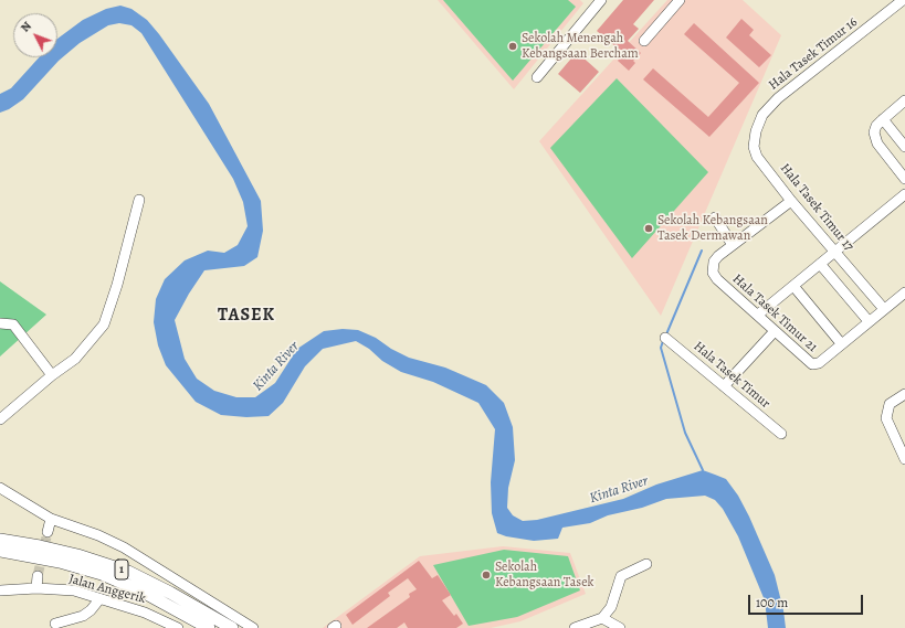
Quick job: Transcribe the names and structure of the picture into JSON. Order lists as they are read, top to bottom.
{
  "streets": {
    "main road": ["1"],
    "street": [
      "Hala Tasek Timur 16",
      "Hala Tasek Timur 17",
      "Hala Tasek Timur 21",
      "Hala Tasek Timur",
      "Jalan Anggerik"
    ]
  },
  "crossings": [
    ["Hala Tasek Timur 16", "Hala Tasek Timur 17"]
  ],
  "districts": ["TASEK"],
  "water": ["Kinta River"],
  "places": ["Sekolah Menengah Kebangsaan Bercham", "Sekolah Kebangsaan Tasek Dermawan", "Sekolah Kebangsaan Tasek"],
  "scale_bar": "100 m",
  "north": "top left"
}
